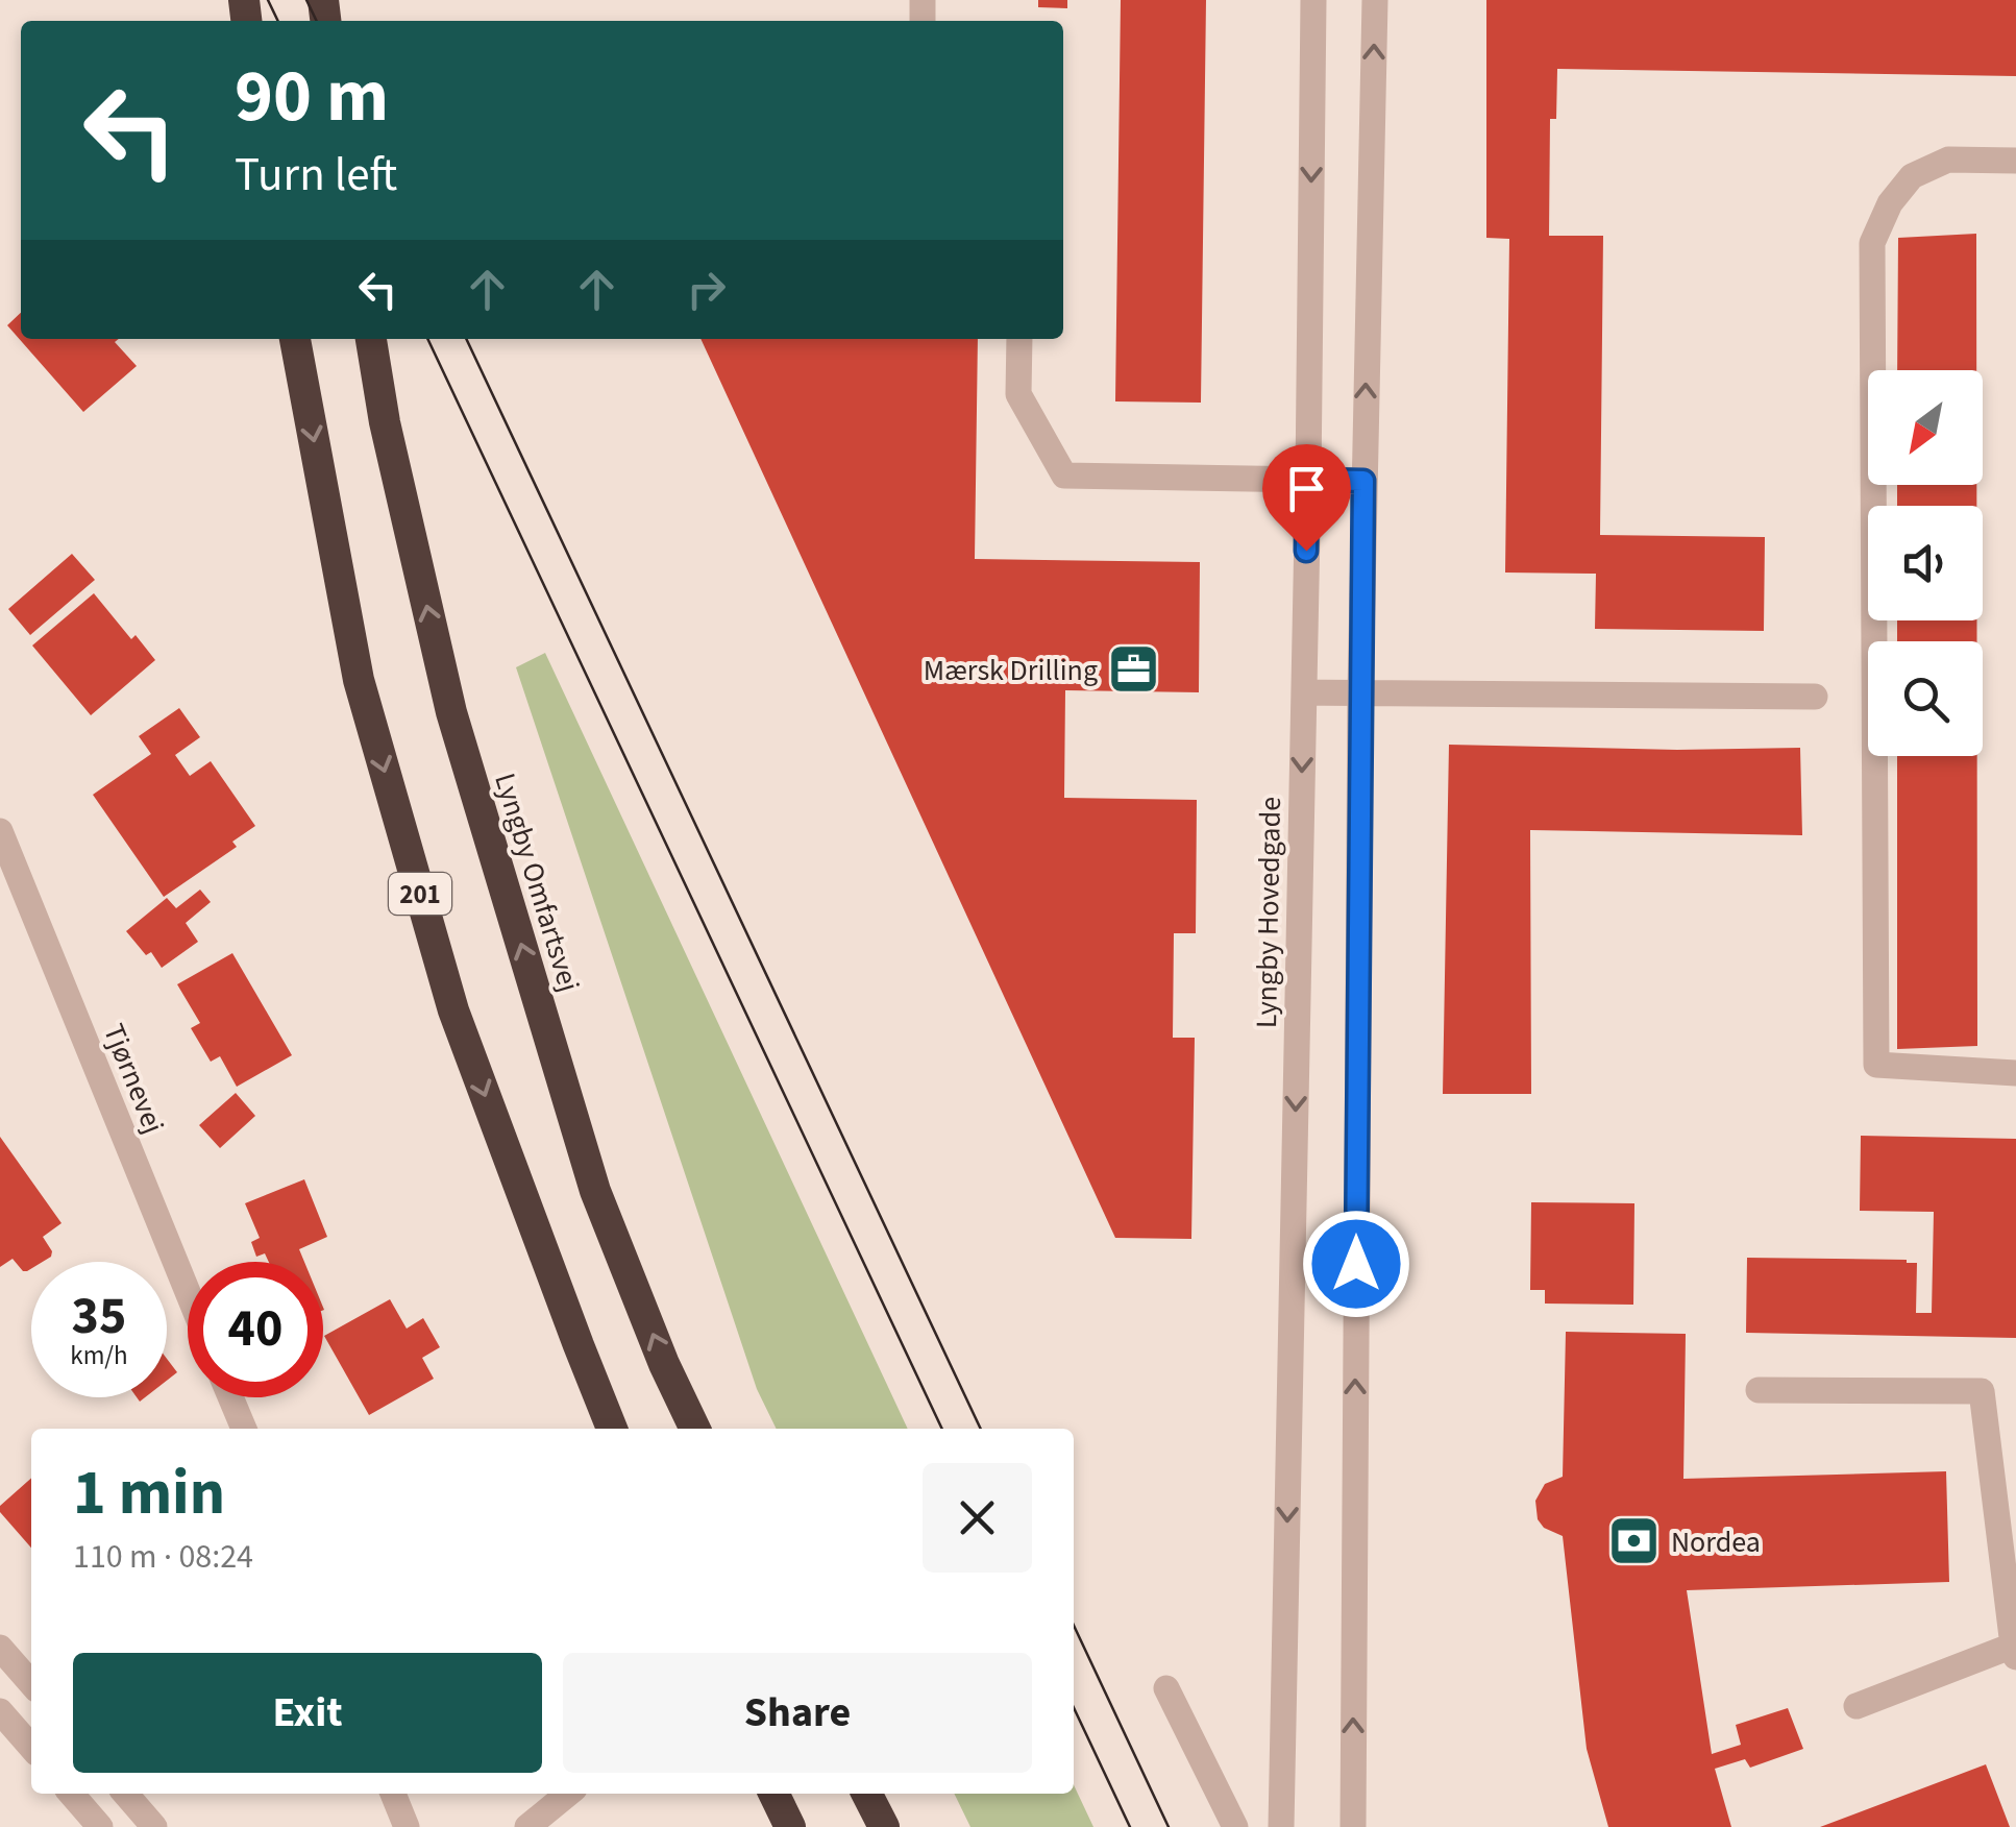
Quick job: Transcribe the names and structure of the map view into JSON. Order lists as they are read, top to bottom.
{
  "streets": {
    "highway": ["Lyngby Omfartsvej", "201"],
    "street": ["Lyngby Hovedgade", "Tjørnevej"]
  },
  "places": {
    "office": ["Mærsk Drilling"],
    "bank": ["Nordea"]
  },
  "north": "bottom left",
  "page": {
    "turn": ["90 m", "Turn left"],
    "speed": "35 km/h",
    "limit": "40",
    "heading": ["1 min", "110 m · 08:24"],
    "buttons": ["Exit", "Share"]
  }
}
